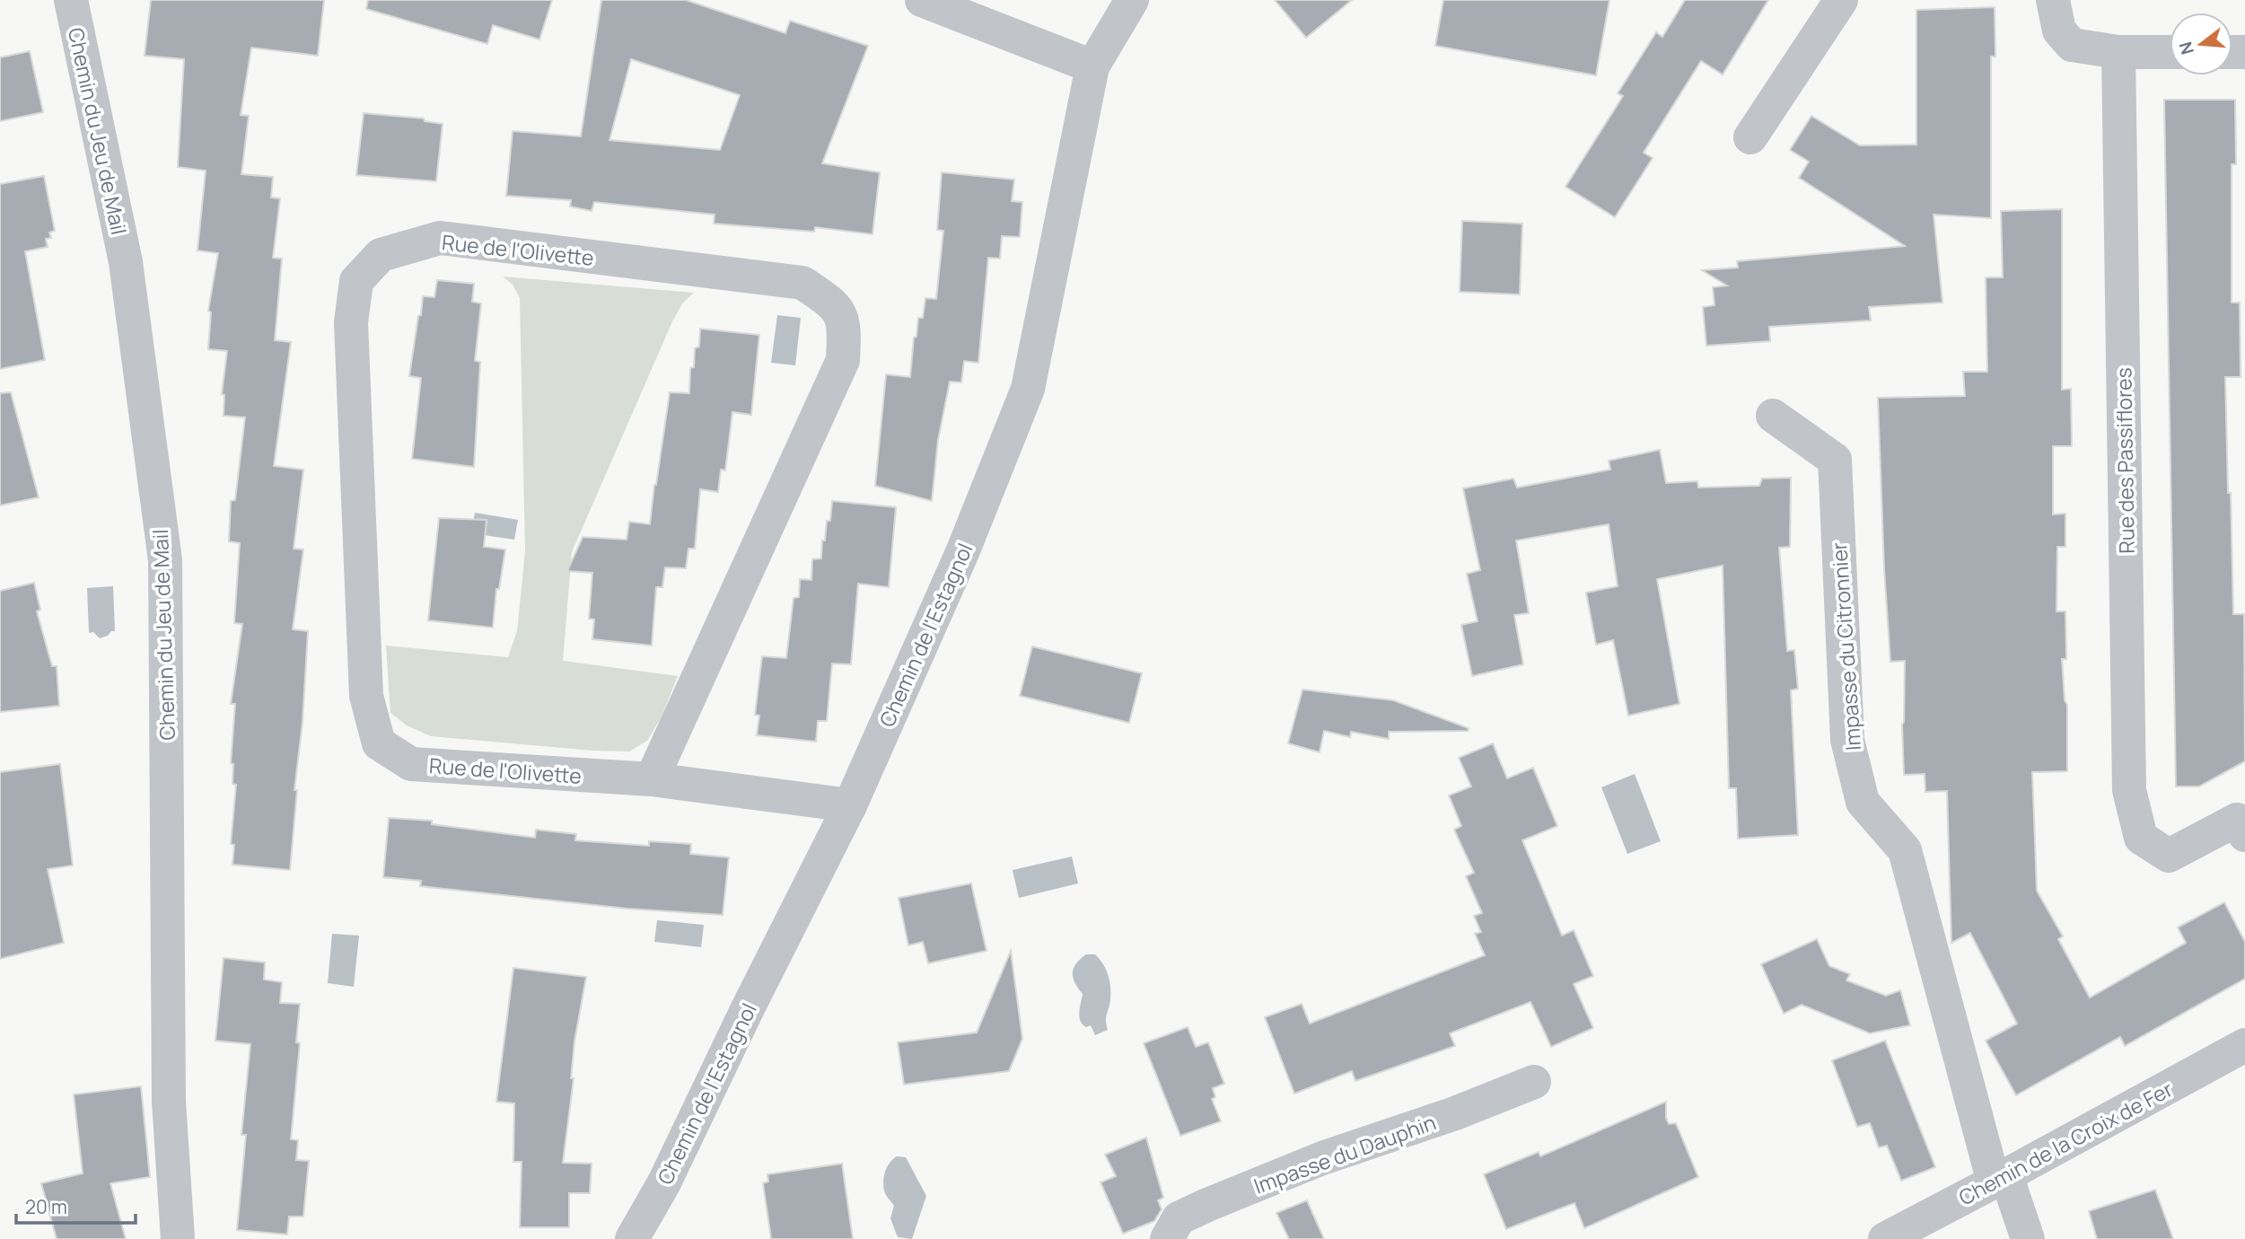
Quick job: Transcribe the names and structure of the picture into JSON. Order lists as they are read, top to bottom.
{
  "streets": {
    "street": [
      "Chemin du Jeu de Mail",
      "Rue de l'Olivette",
      "Rue des Passiflores",
      "Chemin de l'Estagnol",
      "Impasse du Citronnier",
      "Chemin de la Croix de Fer",
      "Impasse du Dauphin"
    ]
  },
  "crossings": [
    ["Rue de l'Olivette", "Chemin de l'Estagnol"],
    ["Impasse du Citronnier", "Chemin de la Croix de Fer"]
  ],
  "scale_bar": "20 m",
  "north": "left"
}
